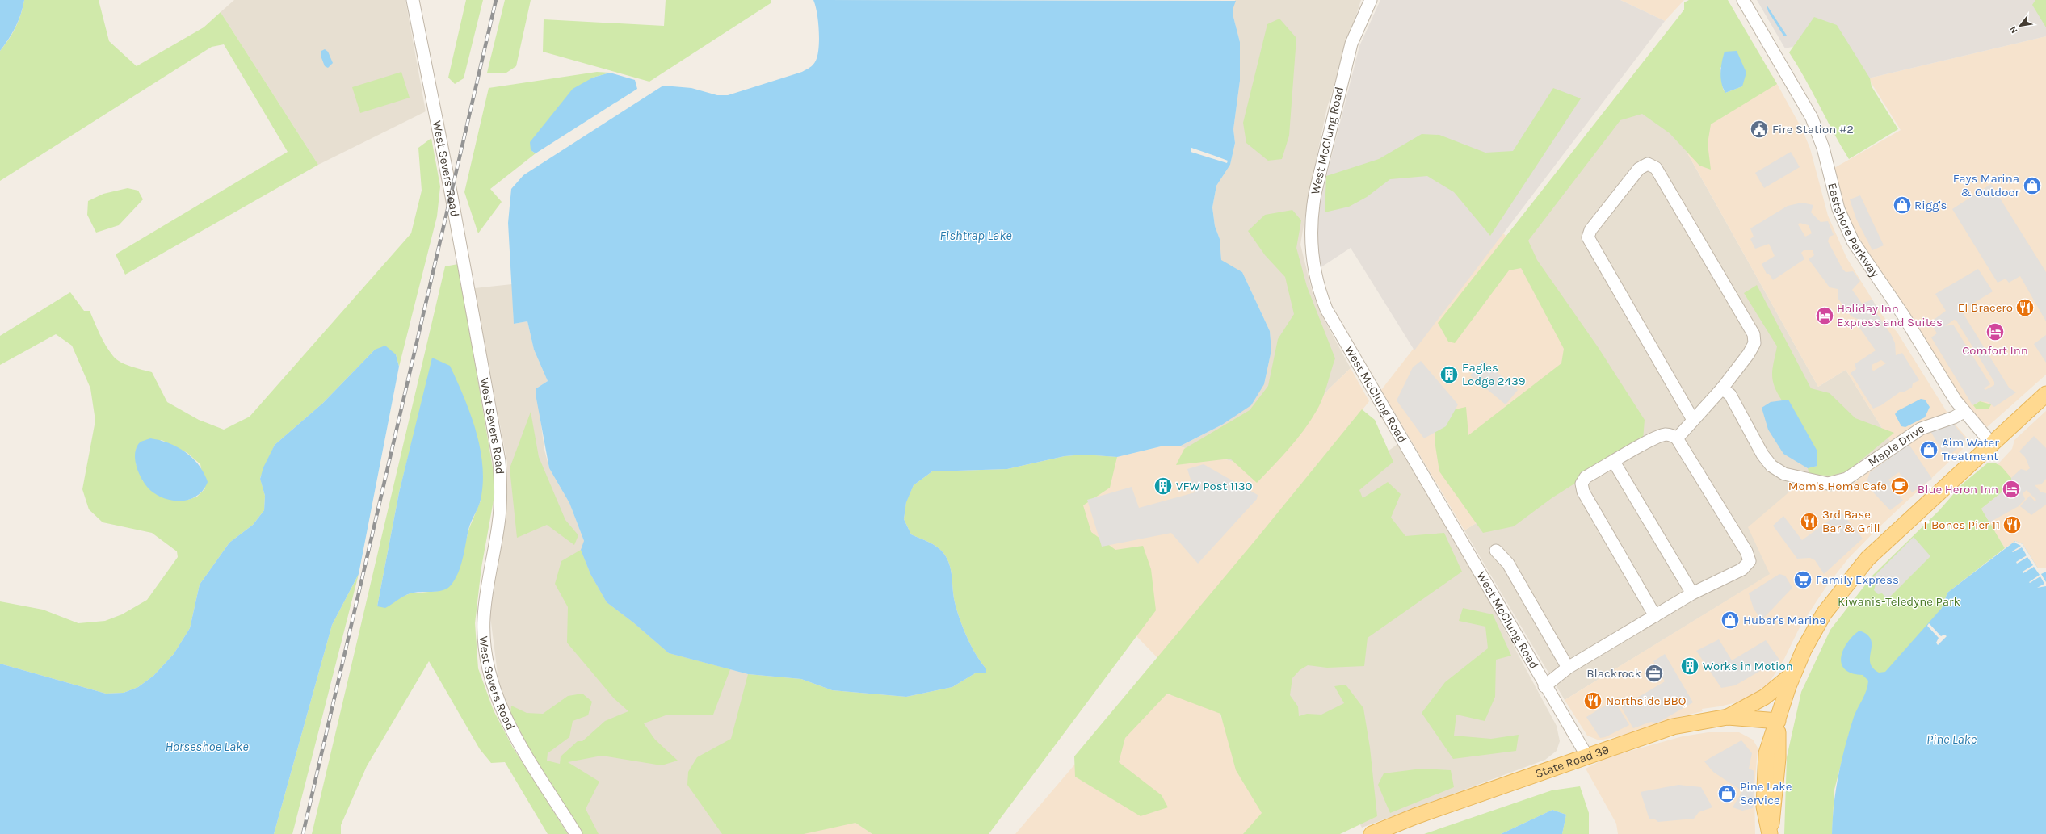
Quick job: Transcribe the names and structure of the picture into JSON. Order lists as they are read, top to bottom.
{
  "streets": {
    "main road": ["State Road 39"],
    "street": [
      "West McClung Road",
      "West Severs Road",
      "Eastshore Parkway",
      "Maple Drive"
    ]
  },
  "crossings": [
    ["West McClung Road", "State Road 39"],
    ["Eastshore Parkway", "Maple Drive"]
  ],
  "water": ["Fishtrap Lake", "Pine Lake", "Horseshoe Lake"],
  "parks": ["Kiwanis-Teledyne Park"],
  "places": {
    "public building": ["Fire Station #2"],
    "shop": [
      "Fays Marina & Outdoor",
      "Rigg's",
      "Aim Water Treatment",
      "Huber's Marine",
      "Pine Lake Service"
    ],
    "restaurant": [
      "El Bracero",
      "3rd Base Bar & Grill",
      "T Bones Pier 11",
      "Northside BBQ"
    ],
    "hotel": ["Holiday Inn Express and Suites", "Comfort Inn", "Blue Heron Inn"],
    "building": ["Eagles Lodge 2439", "VFW Post 1130", "Works in Motion"],
    "cafe": ["Mom's Home Cafe"],
    "supermarket": ["Family Express"],
    "office": ["Blackrock"]
  },
  "north": "bottom left"
}
